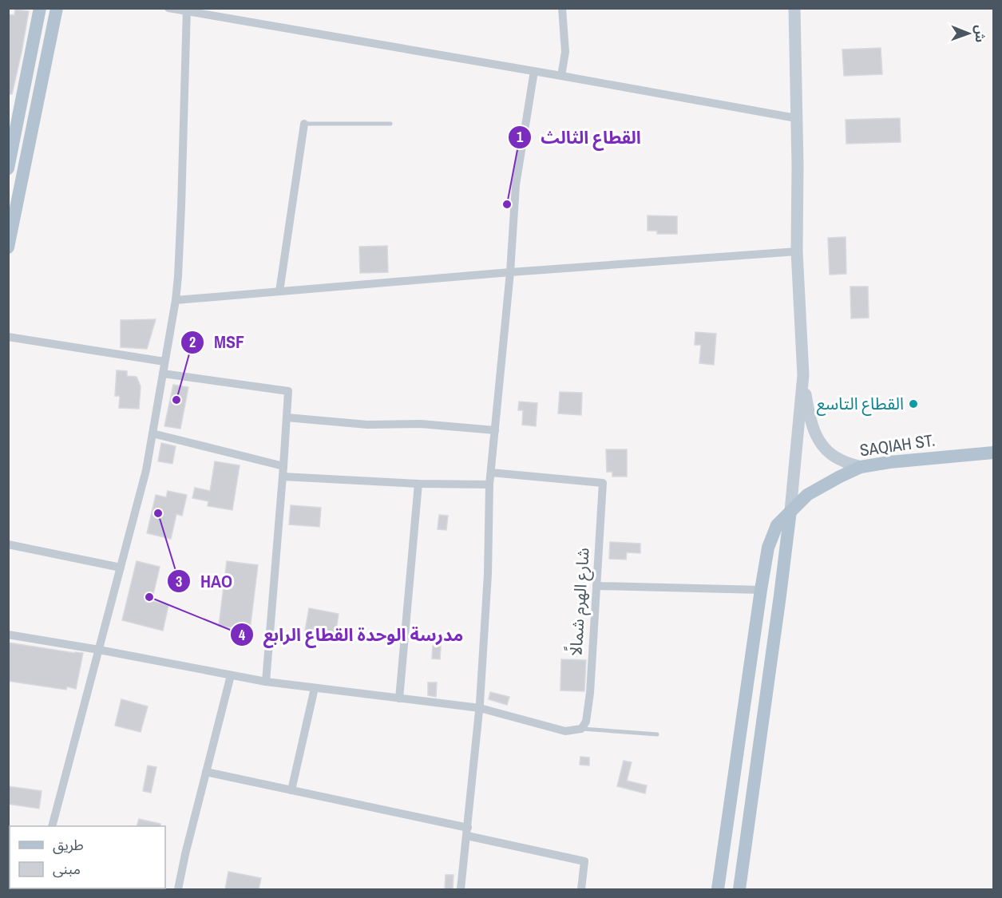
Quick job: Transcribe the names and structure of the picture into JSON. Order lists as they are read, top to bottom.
{
  "streets": {
    "main road": ["SAQIAH ST."],
    "street": ["شارع الهرم شمالًا"]
  },
  "places": [
    "القطاع الثالث",
    "MSF",
    "القطاع التاسع",
    "HAO",
    "مدرسة الوحدة القطاع الرابع"
  ],
  "legend": ["طريق", "مبنى"],
  "north": "right"
}
